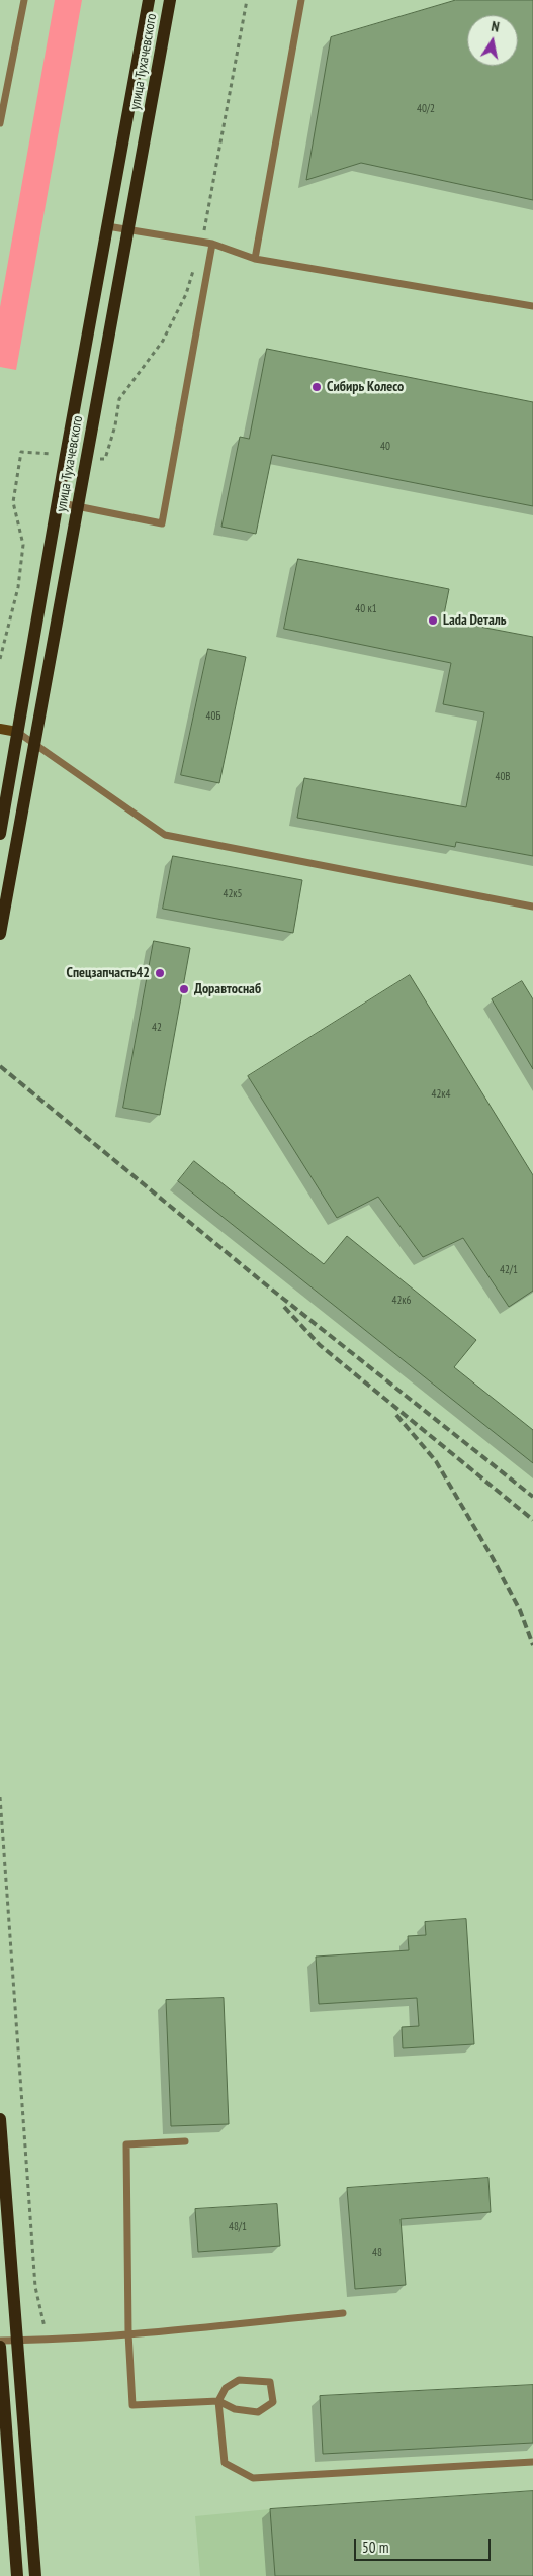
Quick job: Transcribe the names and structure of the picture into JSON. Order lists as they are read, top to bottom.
{
  "streets": {
    "main road": ["улица Тухачевского"]
  },
  "places": [
    "Сибирь Колесо",
    "Lada Dеталь",
    "Спецзапчасть42",
    "Доравтоснаб"
  ],
  "house_numbers": [
    "40/2",
    "40",
    "40 к1",
    "40Б",
    "40В",
    "42к5",
    "42",
    "42к4",
    "42/1",
    "42к6",
    "48/1",
    "48"
  ],
  "scale_bar": "50 m",
  "north": "top"
}
